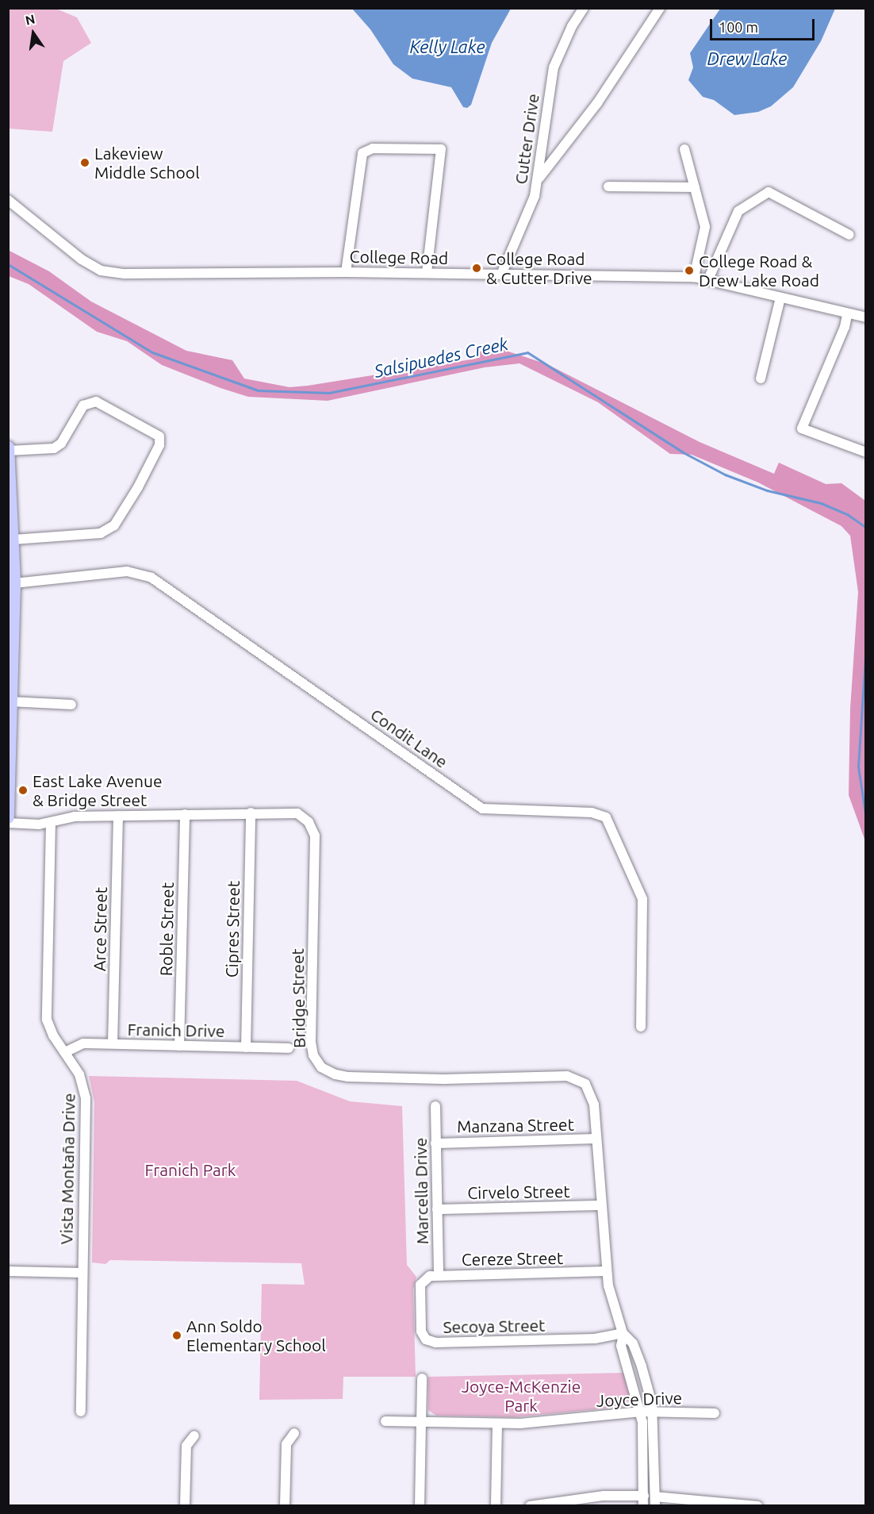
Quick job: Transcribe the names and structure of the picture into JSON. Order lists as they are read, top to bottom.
{
  "streets": {
    "street": [
      "Cutter Drive",
      "College Road",
      "Condit Lane",
      "Arce Street",
      "Roble Street",
      "Cipres Street",
      "Bridge Street",
      "Franich Drive",
      "Manzana Street",
      "Vista Montaña Drive",
      "Marcella Drive",
      "Cirvelo Street",
      "Cereze Street",
      "Secoya Street",
      "Joyce Drive"
    ]
  },
  "crossings": [
    ["Cutter Drive", "College Road"],
    ["Arce Street", "Bridge Street"],
    ["Arce Street", "Franich Drive"],
    ["Roble Street", "Bridge Street"],
    ["Roble Street", "Franich Drive"],
    ["Cipres Street", "Bridge Street"],
    ["Cipres Street", "Franich Drive"],
    ["Bridge Street", "Manzana Street"],
    ["Bridge Street", "Vista Montaña Drive"],
    ["Bridge Street", "Cirvelo Street"],
    ["Bridge Street", "Cereze Street"],
    ["Bridge Street", "Secoya Street"],
    ["Bridge Street", "Joyce Drive"],
    ["Franich Drive", "Vista Montaña Drive"],
    ["Manzana Street", "Marcella Drive"],
    ["Marcella Drive", "Cirvelo Street"],
    ["Marcella Drive", "Cereze Street"],
    ["Cereze Street", "Secoya Street"]
  ],
  "water": ["Kelly Lake", "Drew Lake", "Salsipuedes Creek"],
  "parks": ["Franich Park", "Joyce-McKenzie Park"],
  "places": [
    "Lakeview Middle School",
    "College Road & Cutter Drive",
    "College Road & Drew Lake Road",
    "East Lake Avenue & Bridge Street",
    "Ann Soldo Elementary School"
  ],
  "scale_bar": "100 m",
  "north": "top"
}
